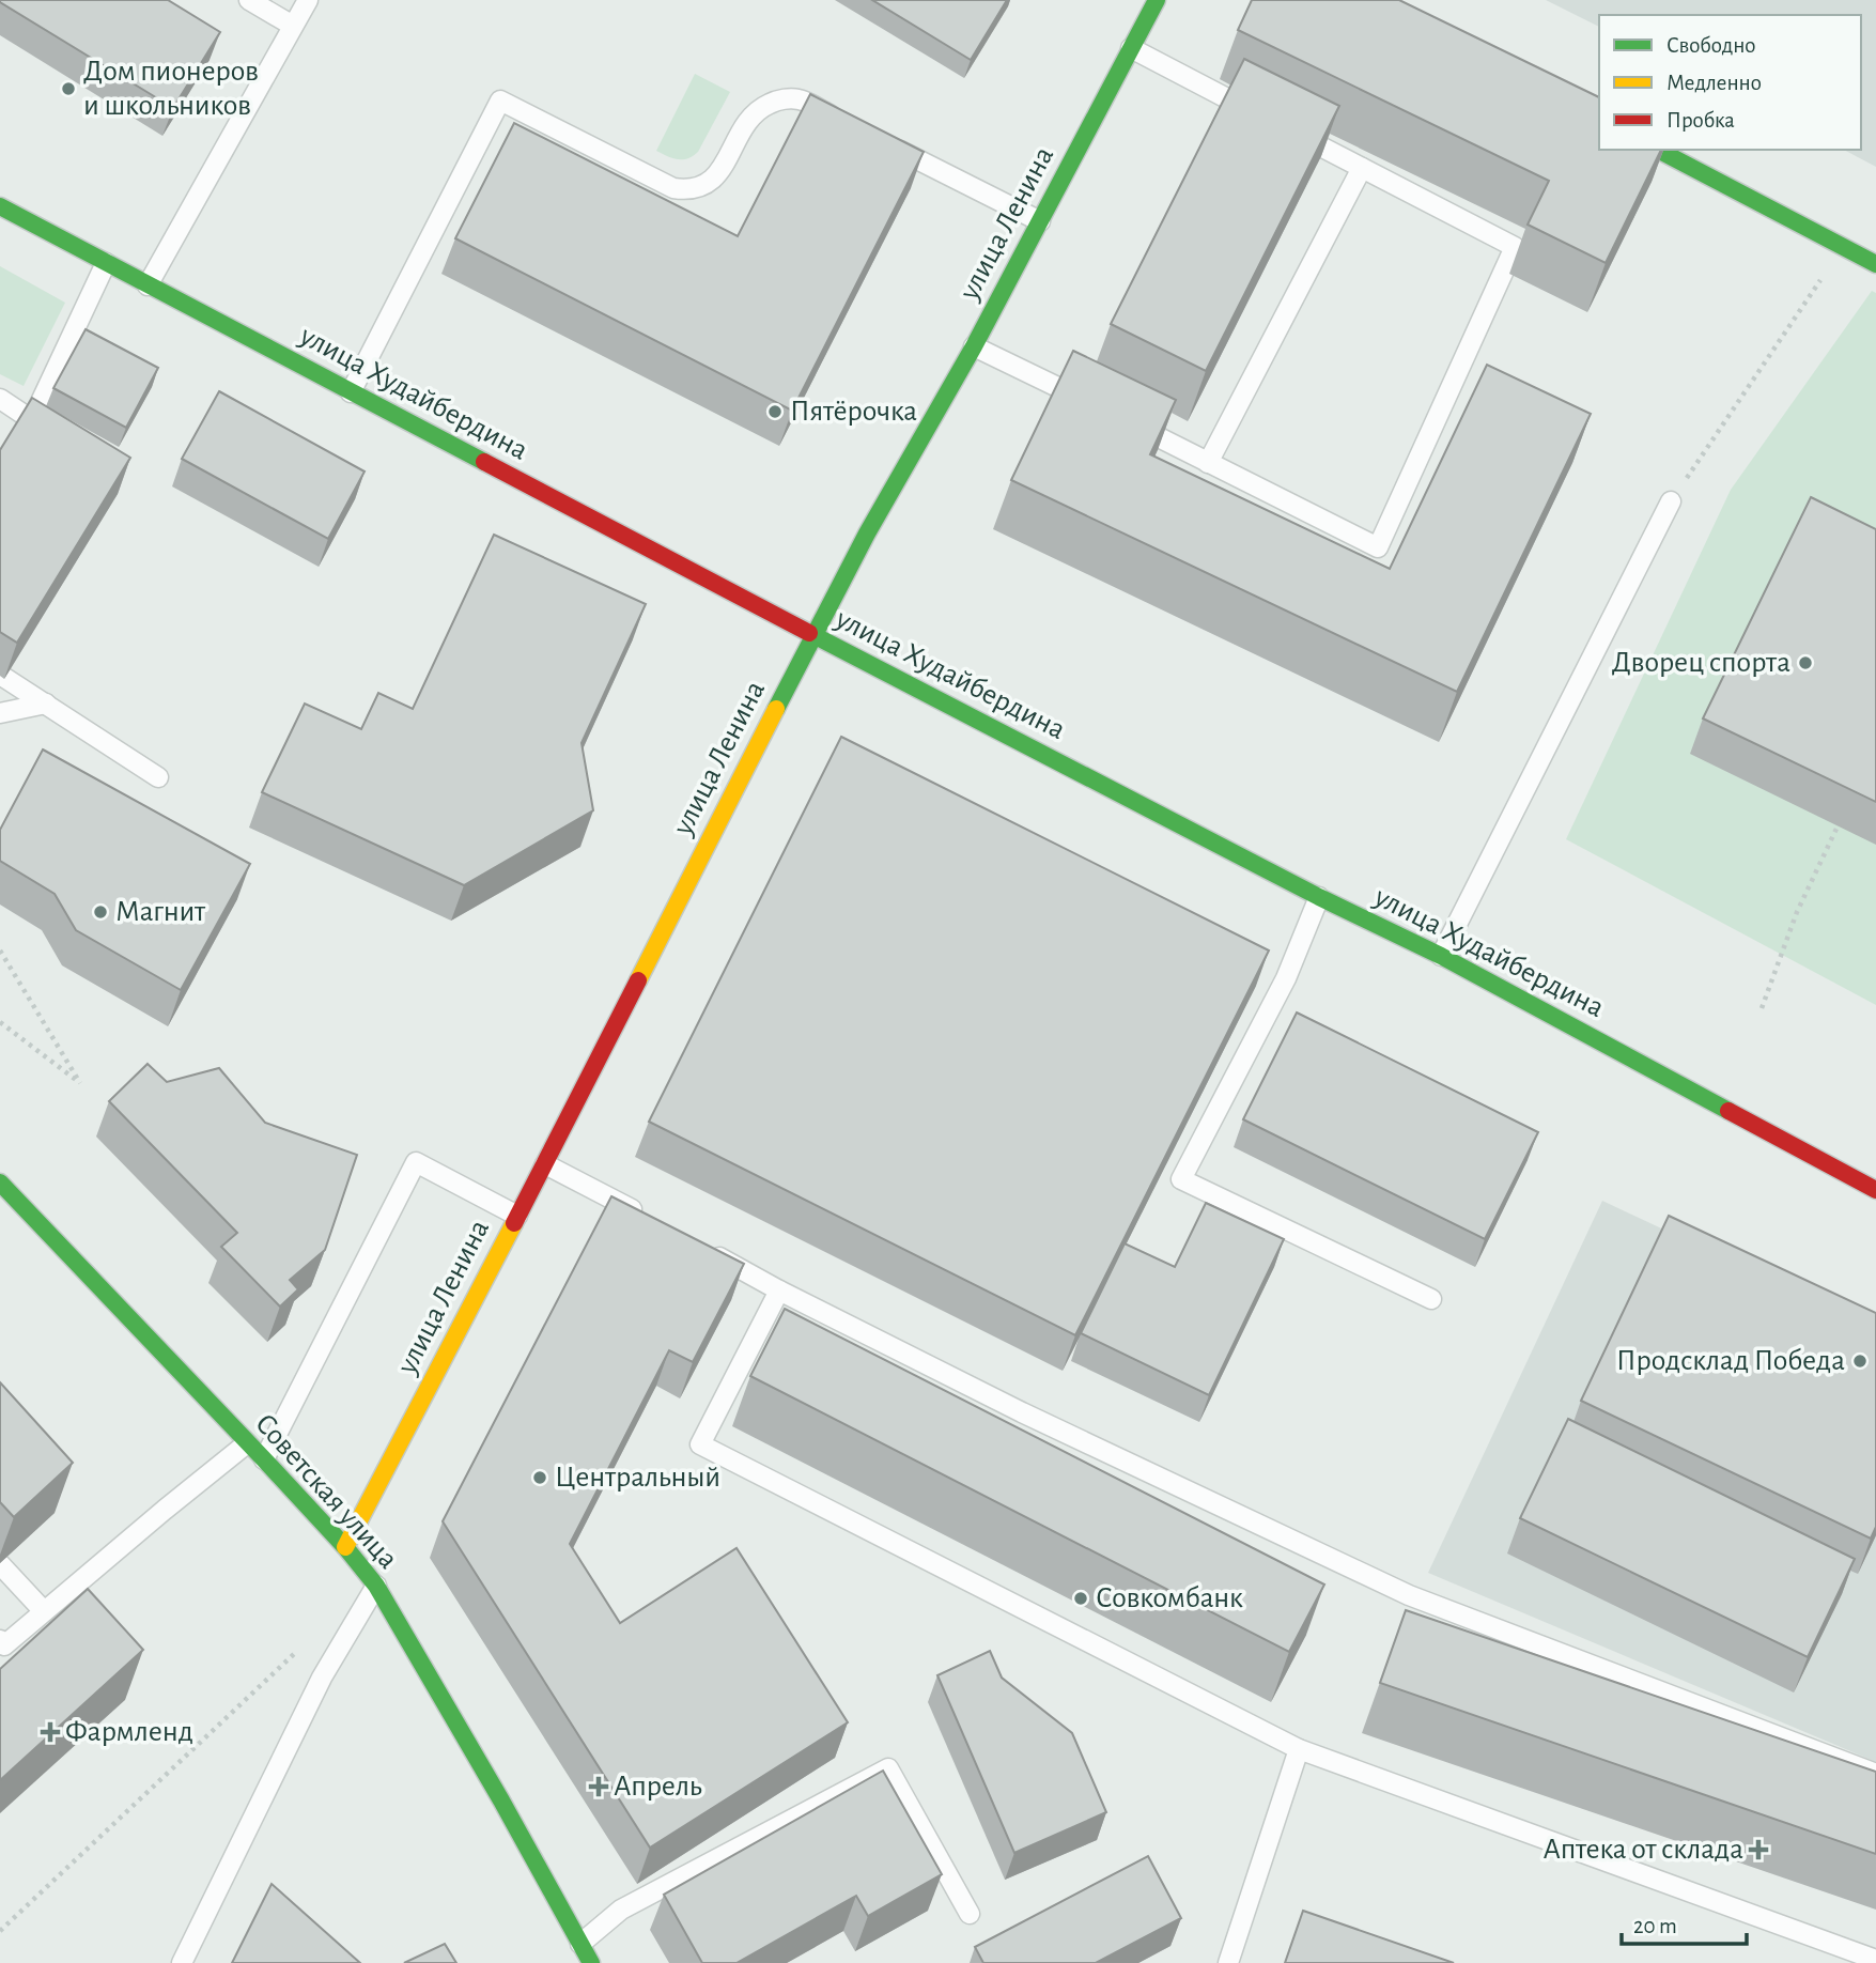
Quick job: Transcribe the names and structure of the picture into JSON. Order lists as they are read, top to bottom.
{
  "streets": {
    "street": ["улица Ленина", "улица Худайбердина", "Советская улица"]
  },
  "crossings": [
    ["улица Ленина", "улица Худайбердина"],
    ["улица Ленина", "Советская улица"]
  ],
  "places": {
    "other": [
      "Дом пионеров и школьников",
      "Пятёрочка",
      "Дворец спорта",
      "Магнит",
      "Продсклад Победа",
      "Центральный",
      "Совкомбанк"
    ],
    "health": ["Фармленд", "Апрель", "Аптека от склада"]
  },
  "legend": ["Свободно", "Медленно", "Пробка"],
  "scale_bar": "20 m"
}
